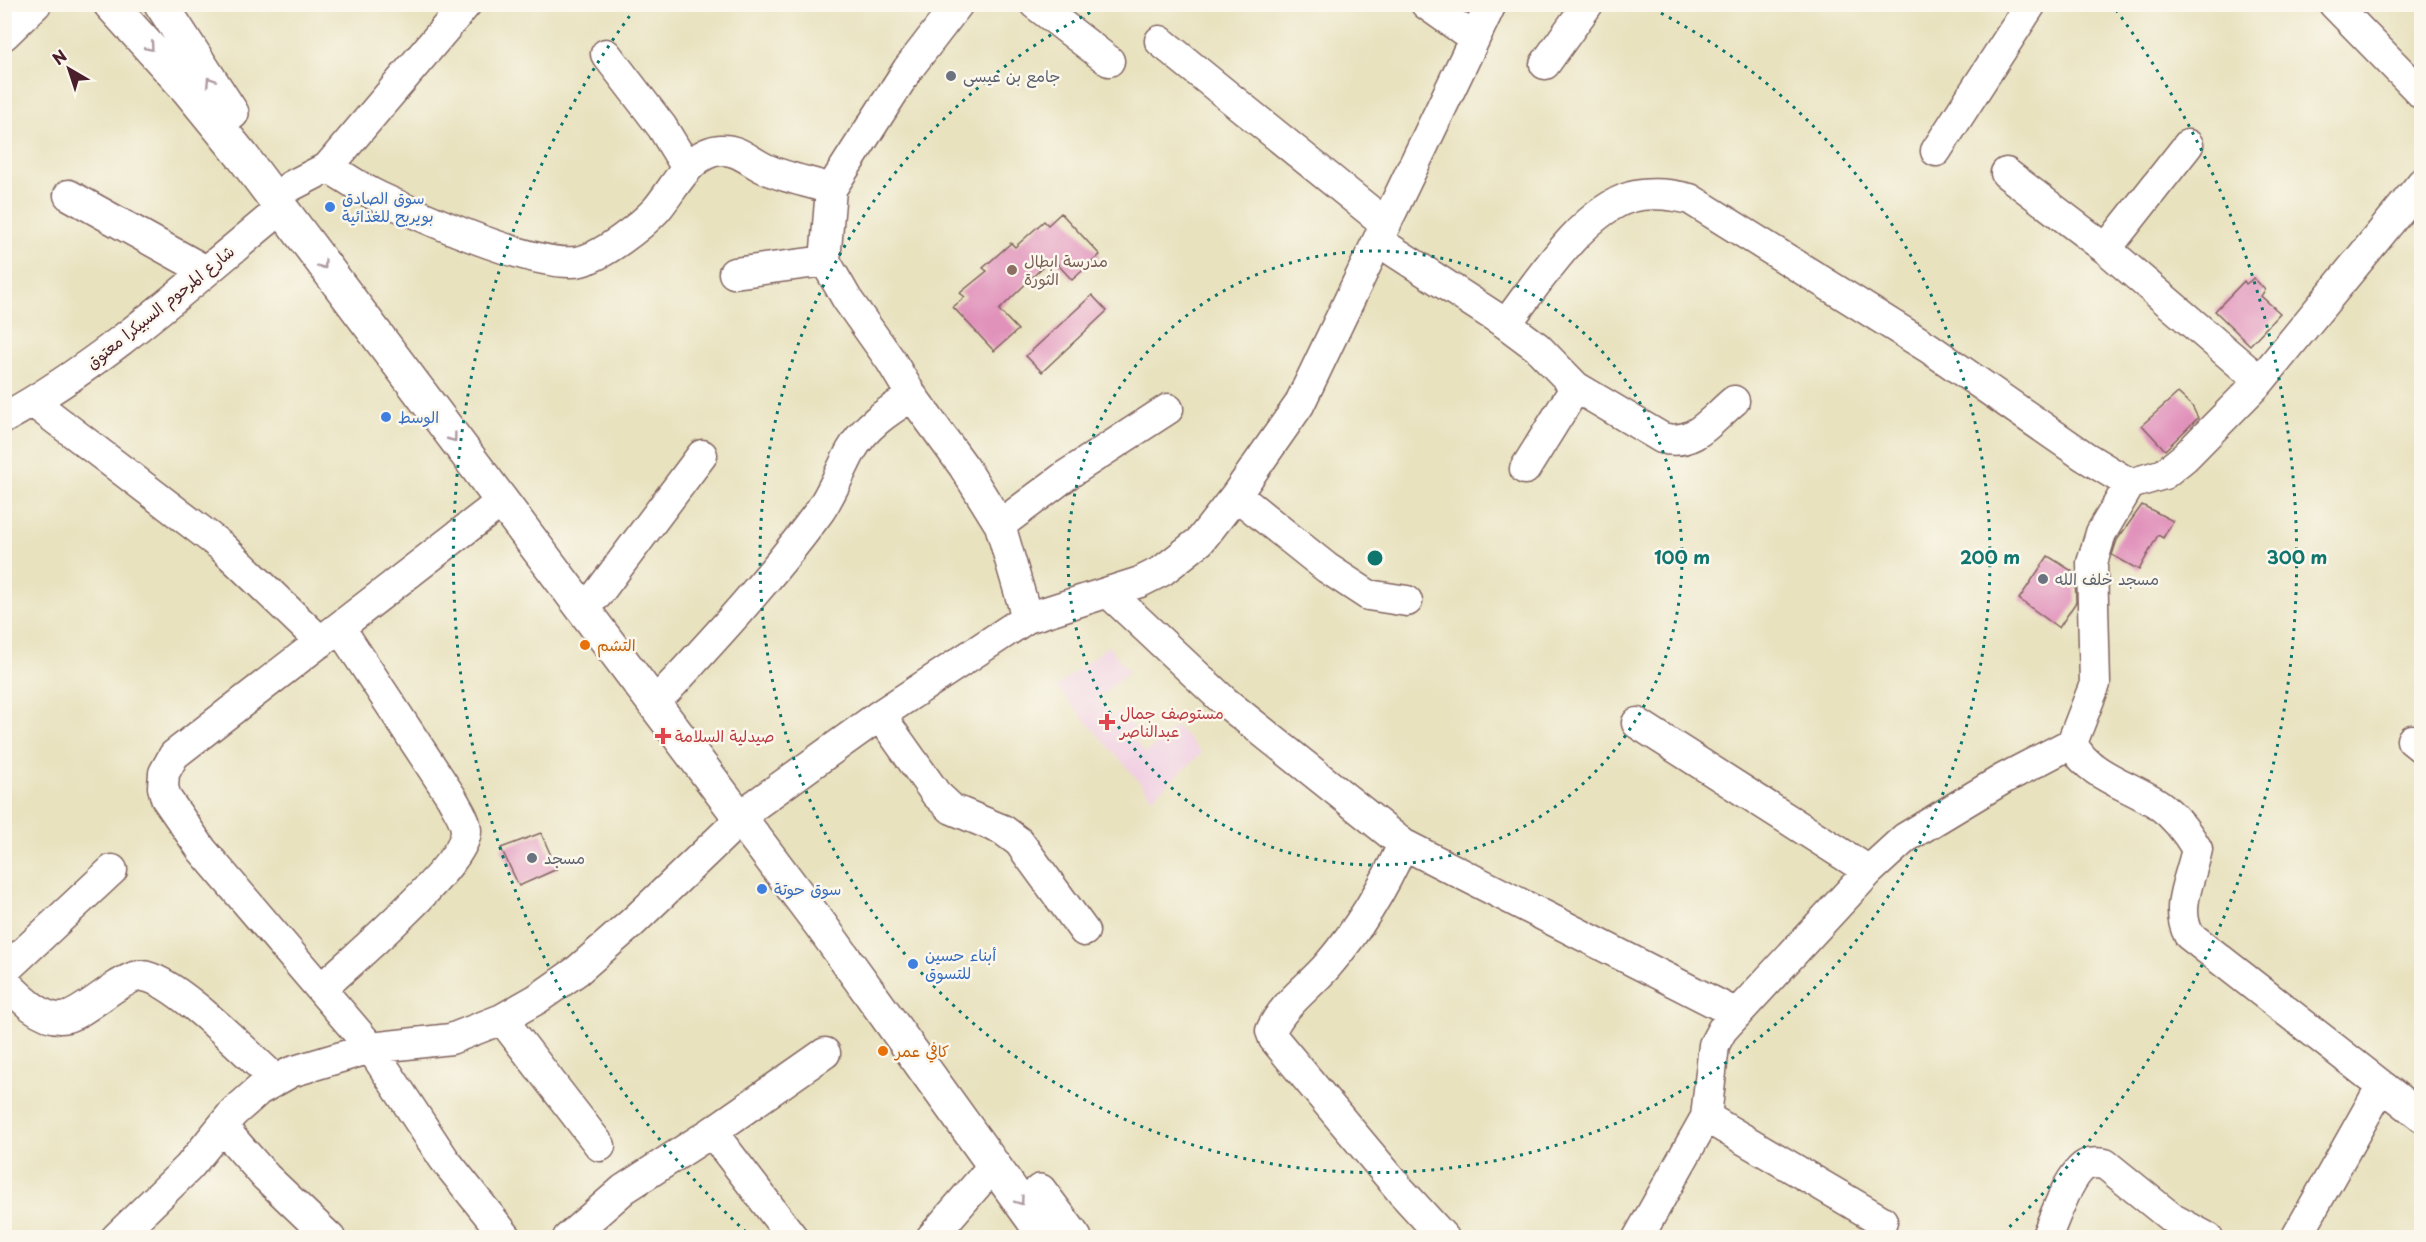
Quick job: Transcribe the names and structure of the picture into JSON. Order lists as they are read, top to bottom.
{
  "streets": {
    "street": ["شارع المرحوم السبيكرا معتوق"]
  },
  "places": {
    "other": [
      "جامع بن عيسى",
      "سوق الصادق بويربح للغذائية",
      "مدرسة ابطال الثورة",
      "الوسط",
      "مسجد خلف الله",
      "التشم",
      "مسجد",
      "سوق حوتة",
      "أبناء حسين للتسوق",
      "كافي عمر"
    ],
    "health": ["مستوصف جمال عبدالناصر", "صيدلية السلامة"]
  },
  "north": "top left",
  "rings": ["100 m", "200 m", "300 m"]
}
